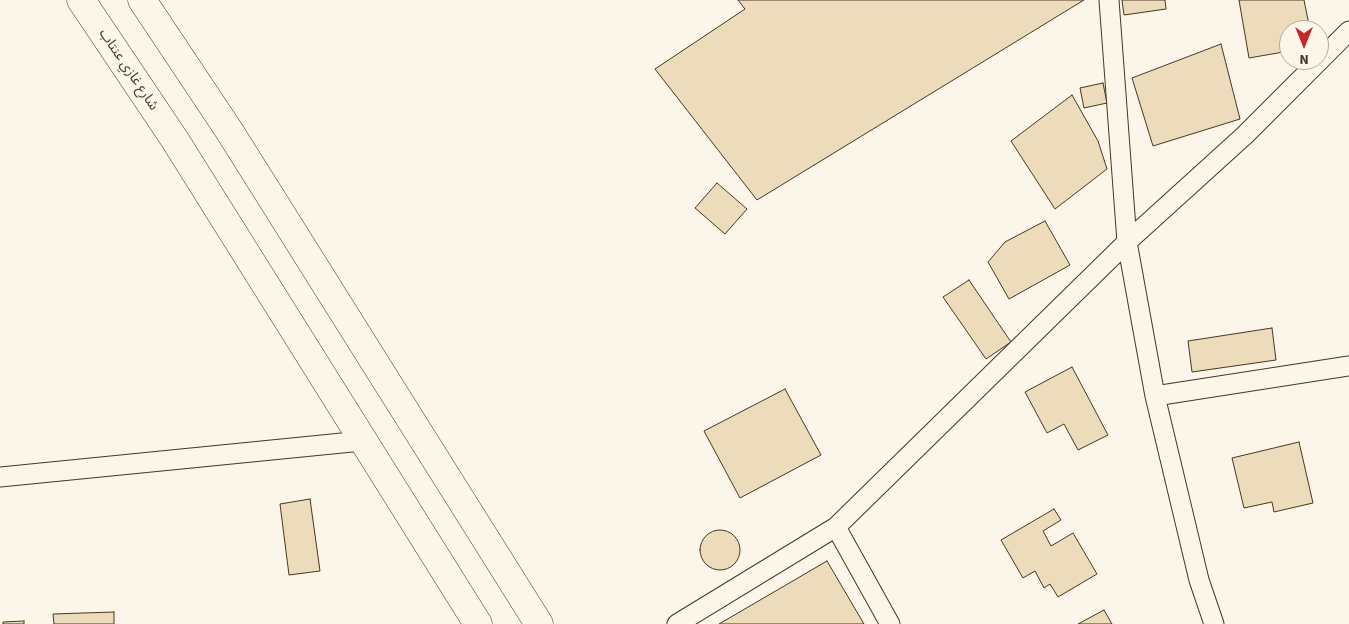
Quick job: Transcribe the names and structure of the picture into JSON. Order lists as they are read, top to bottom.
{
  "streets": {
    "highway": ["شارع غازي عنتاب"]
  },
  "north": "bottom"
}
